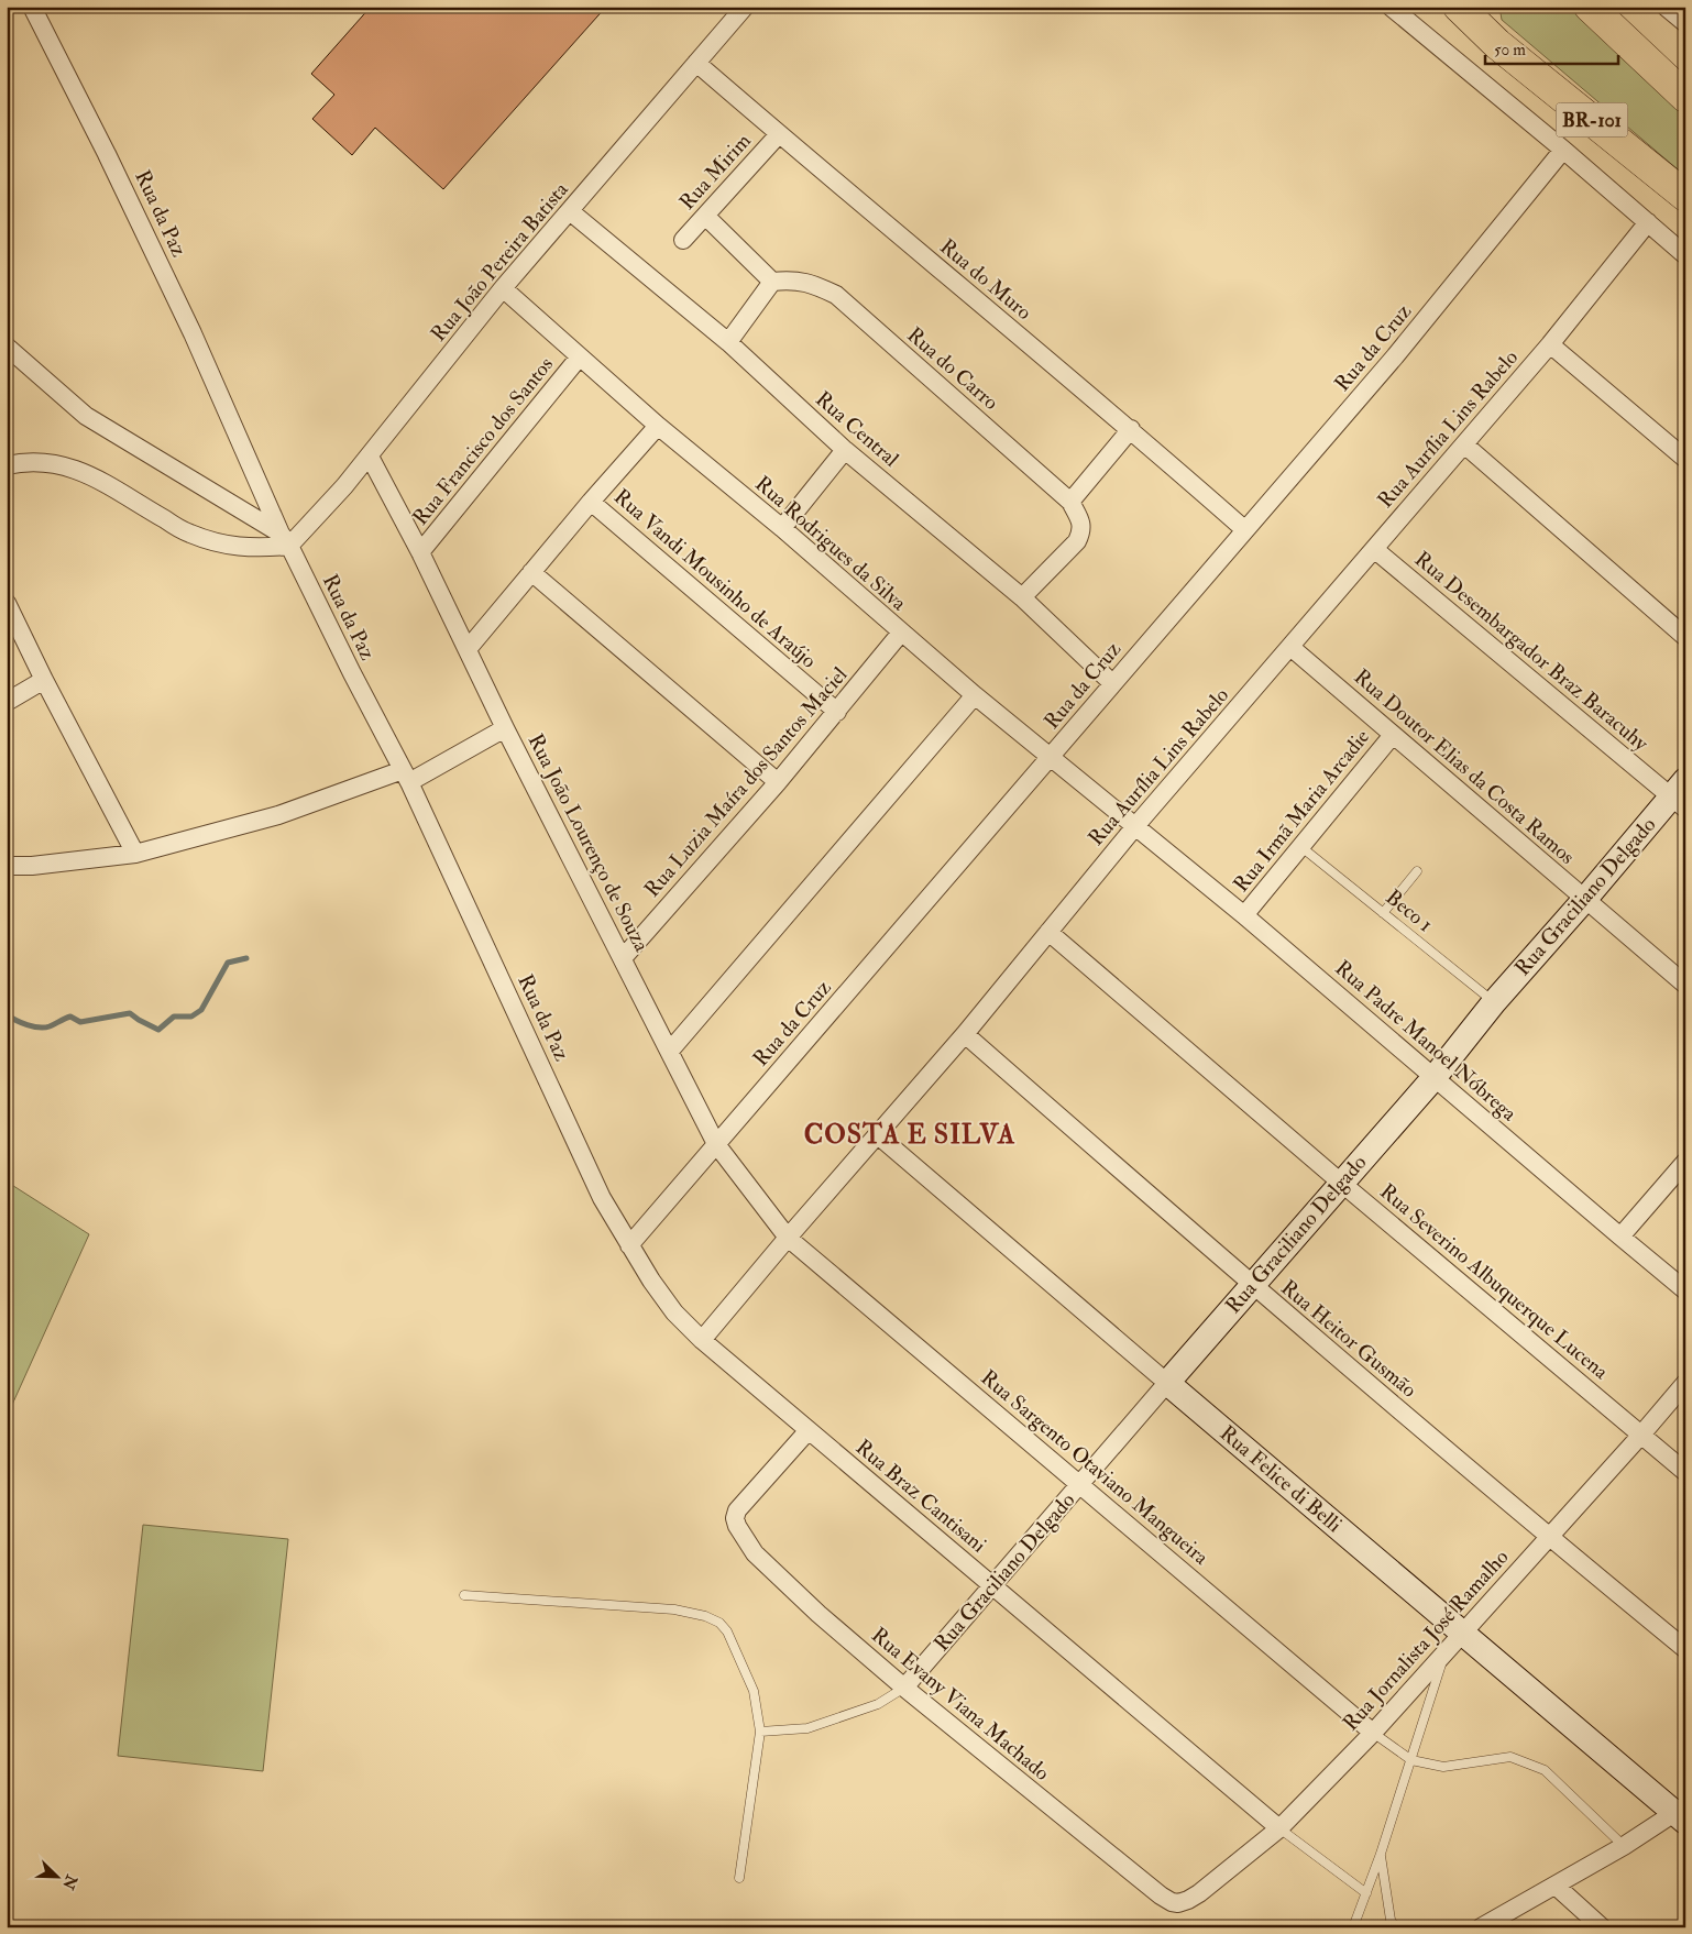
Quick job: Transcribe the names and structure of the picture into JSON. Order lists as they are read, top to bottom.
{
  "streets": {
    "highway": ["BR-101"],
    "street": [
      "Rua Mirim",
      "Rua da Paz",
      "Rua João Pereira Batista",
      "Rua do Muro",
      "Rua da Cruz",
      "Rua do Carro",
      "Rua Central",
      "Rua Aurília Lins Rabelo",
      "Rua Francisco dos Santos",
      "Rua Rodrigues da Silva",
      "Rua Vandi Mousinho de Araújo",
      "Rua Desembargador Braz Baracuhy",
      "Rua Doutor Elias da Costa Ramos",
      "Rua Luzia Maíra dos Santos Maciel",
      "Rua Irmã Maria Arcadie",
      "Rua João Lourenço de Souza",
      "Rua Graciliano Delgado",
      "Rua Padre Manoel Nóbrega",
      "Rua Severino Albuquerque Lucena",
      "Rua Heitor Gusmão",
      "Rua Sargento Otaviano Mangueira",
      "Rua Felice di Belli",
      "Rua Braz Cantisani",
      "Rua Jornalista José Ramalho",
      "Rua Evany Viana Machado"
    ],
    "lane": ["Beco 1"]
  },
  "crossings": [
    ["Rua Mirim", "Rua do Muro"],
    ["Rua da Paz", "Rua João Pereira Batista"],
    ["Rua da Paz", "Rua da Cruz"],
    ["Rua da Paz", "Rua Braz Cantisani"],
    ["Rua João Pereira Batista", "Rua do Muro"],
    ["Rua João Pereira Batista", "Rua Central"],
    ["Rua João Pereira Batista", "Rua Rodrigues da Silva"],
    ["Rua João Pereira Batista", "Rua João Lourenço de Souza"],
    ["Rua do Muro", "Rua da Cruz"],
    ["Rua da Cruz", "Rua Central"],
    ["Rua da Cruz", "Rua Rodrigues da Silva"],
    ["Rua da Cruz", "Rua João Lourenço de Souza"],
    ["Rua da Cruz", "Rua Braz Cantisani"],
    ["Rua do Carro", "Rua Central"],
    ["Rua Aurília Lins Rabelo", "Rua Rodrigues da Silva"],
    ["Rua Aurília Lins Rabelo", "Rua Desembargador Braz Baracuhy"],
    ["Rua Aurília Lins Rabelo", "Rua Doutor Elias da Costa Ramos"],
    ["Rua Aurília Lins Rabelo", "Rua João Lourenço de Souza"],
    ["Rua Aurília Lins Rabelo", "Rua Padre Manoel Nóbrega"],
    ["Rua Aurília Lins Rabelo", "Rua Severino Albuquerque Lucena"],
    ["Rua Aurília Lins Rabelo", "Rua Heitor Gusmão"],
    ["Rua Aurília Lins Rabelo", "Rua Sargento Otaviano Mangueira"],
    ["Rua Aurília Lins Rabelo", "Rua Felice di Belli"],
    ["Rua Aurília Lins Rabelo", "Rua Braz Cantisani"],
    ["Rua Francisco dos Santos", "Rua Rodrigues da Silva"],
    ["Rua Francisco dos Santos", "Rua João Lourenço de Souza"],
    ["Rua Rodrigues da Silva", "Rua Luzia Maíra dos Santos Maciel"],
    ["Rua Rodrigues da Silva", "Rua Padre Manoel Nóbrega"],
    ["Rua Vandi Mousinho de Araújo", "Rua Luzia Maíra dos Santos Maciel"],
    ["Rua Desembargador Braz Baracuhy", "Rua Graciliano Delgado"],
    ["Rua Doutor Elias da Costa Ramos", "Rua Irmã Maria Arcadie"],
    ["Rua Doutor Elias da Costa Ramos", "Rua Graciliano Delgado"],
    ["Rua Luzia Maíra dos Santos Maciel", "Rua João Lourenço de Souza"],
    ["Rua Irmã Maria Arcadie", "Beco 1"],
    ["Rua Irmã Maria Arcadie", "Rua Padre Manoel Nóbrega"],
    ["Rua João Lourenço de Souza", "Rua Sargento Otaviano Mangueira"],
    ["Rua Graciliano Delgado", "Beco 1"],
    ["Rua Graciliano Delgado", "Rua Padre Manoel Nóbrega"],
    ["Rua Graciliano Delgado", "Rua Severino Albuquerque Lucena"],
    ["Rua Graciliano Delgado", "Rua Heitor Gusmão"],
    ["Rua Graciliano Delgado", "Rua Sargento Otaviano Mangueira"],
    ["Rua Graciliano Delgado", "Rua Felice di Belli"],
    ["Rua Graciliano Delgado", "Rua Braz Cantisani"],
    ["Rua Graciliano Delgado", "Rua Evany Viana Machado"],
    ["Rua Severino Albuquerque Lucena", "Rua Jornalista José Ramalho"],
    ["Rua Heitor Gusmão", "Rua Jornalista José Ramalho"],
    ["Rua Sargento Otaviano Mangueira", "Rua Jornalista José Ramalho"],
    ["Rua Felice di Belli", "Rua Jornalista José Ramalho"],
    ["Rua Braz Cantisani", "Rua Jornalista José Ramalho"],
    ["Rua Braz Cantisani", "Rua Evany Viana Machado"],
    ["Rua Jornalista José Ramalho", "Rua Evany Viana Machado"]
  ],
  "districts": ["COSTA E SILVA"],
  "scale_bar": "50 m",
  "north": "bottom right"
}
